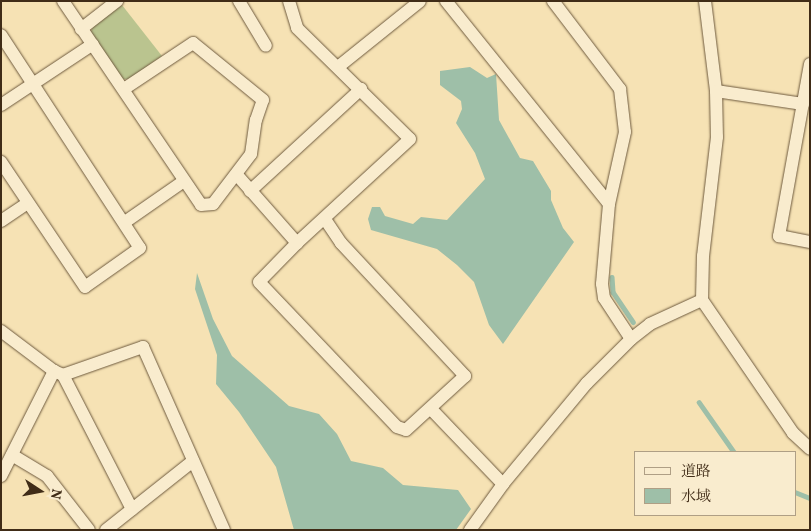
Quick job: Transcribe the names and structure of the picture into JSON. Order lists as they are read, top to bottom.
{
  "legend": ["道路", "水域"],
  "north": "right"
}
